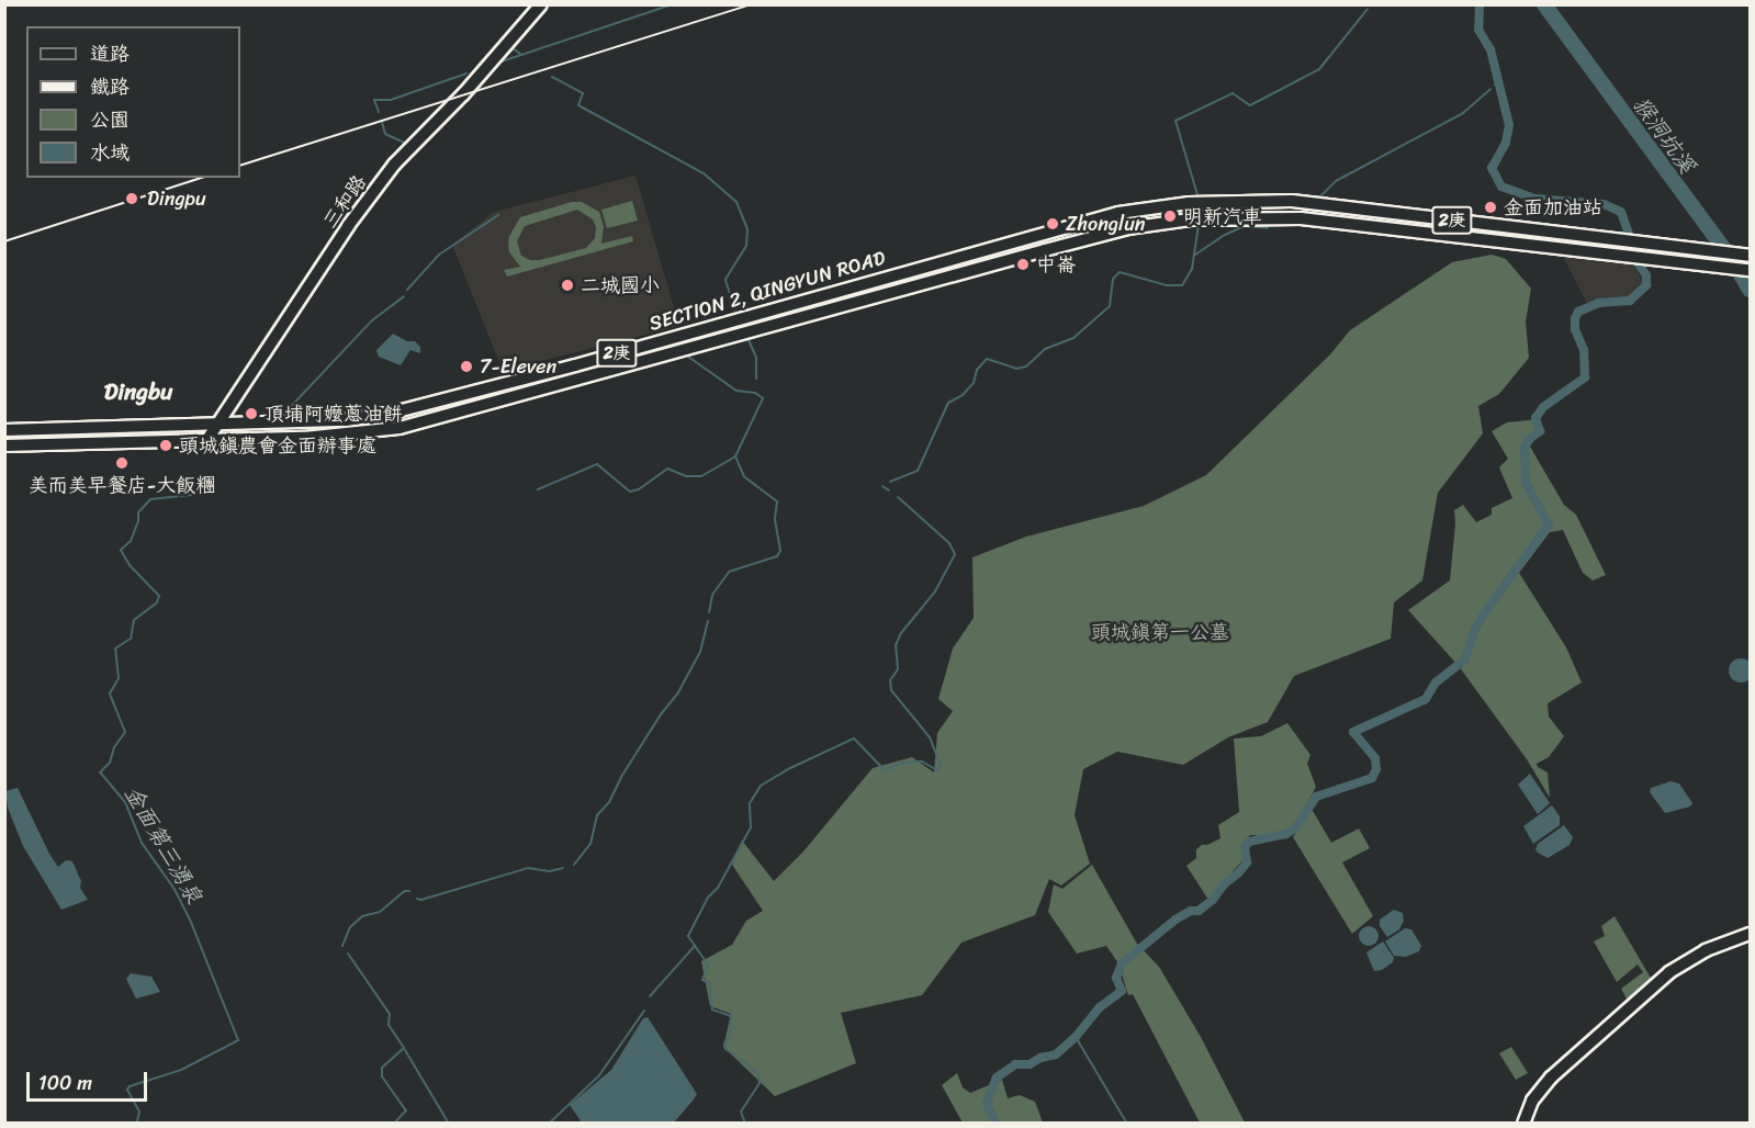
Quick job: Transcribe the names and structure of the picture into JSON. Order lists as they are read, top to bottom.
{
  "streets": {
    "main road": ["三和路", "2庚", "SECTION 2, QINGYUN ROAD"]
  },
  "crossings": [
    ["三和路", "SECTION 2, QINGYUN ROAD"]
  ],
  "districts": ["Dingbu"],
  "water": ["猴洞坑溪", "金面第三湧泉"],
  "parks": ["頭城鎮第一公墓"],
  "places": [
    "Dingpu",
    "金面加油站",
    "明新汽車",
    "Zhonglun",
    "中崙",
    "二城國小",
    "7-Eleven",
    "頂埔阿嬤蔥油餅",
    "頭城鎮農會金面辦事處",
    "美而美早餐店-大飯糰"
  ],
  "legend": [
    "道路",
    "鐵路",
    "公園",
    "水域"
  ],
  "scale_bar": "100 m"
}
